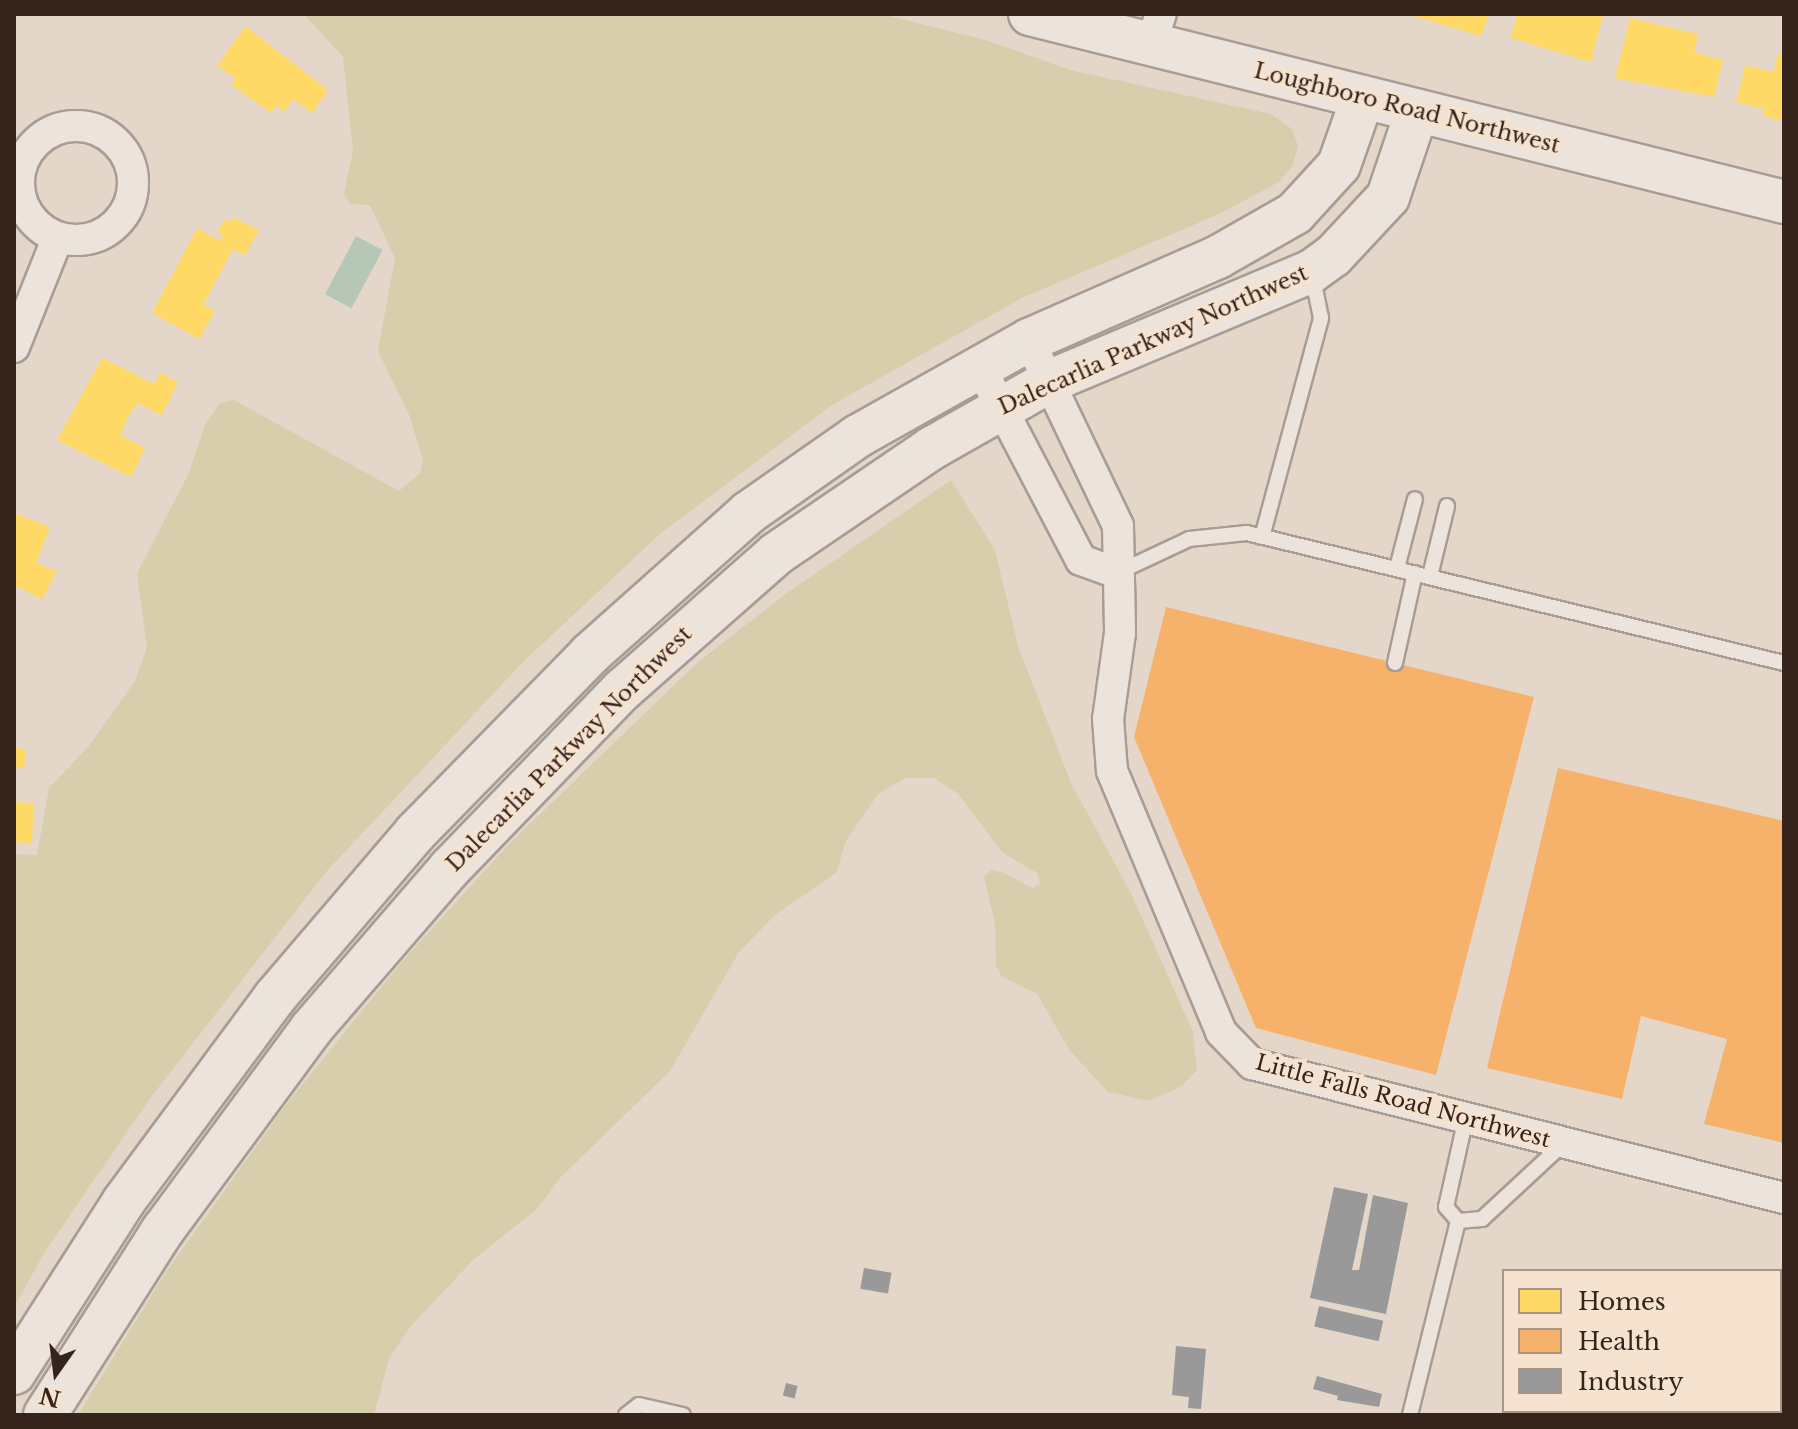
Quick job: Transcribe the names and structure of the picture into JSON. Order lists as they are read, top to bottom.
{
  "streets": {
    "main road": ["Loughboro Road Northwest", "Dalecarlia Parkway Northwest"],
    "street": ["Little Falls Road Northwest"]
  },
  "crossings": [
    ["Loughboro Road Northwest", "Dalecarlia Parkway Northwest"],
    ["Dalecarlia Parkway Northwest", "Little Falls Road Northwest"]
  ],
  "legend": ["Homes", "Health", "Industry"],
  "north": "bottom"
}
